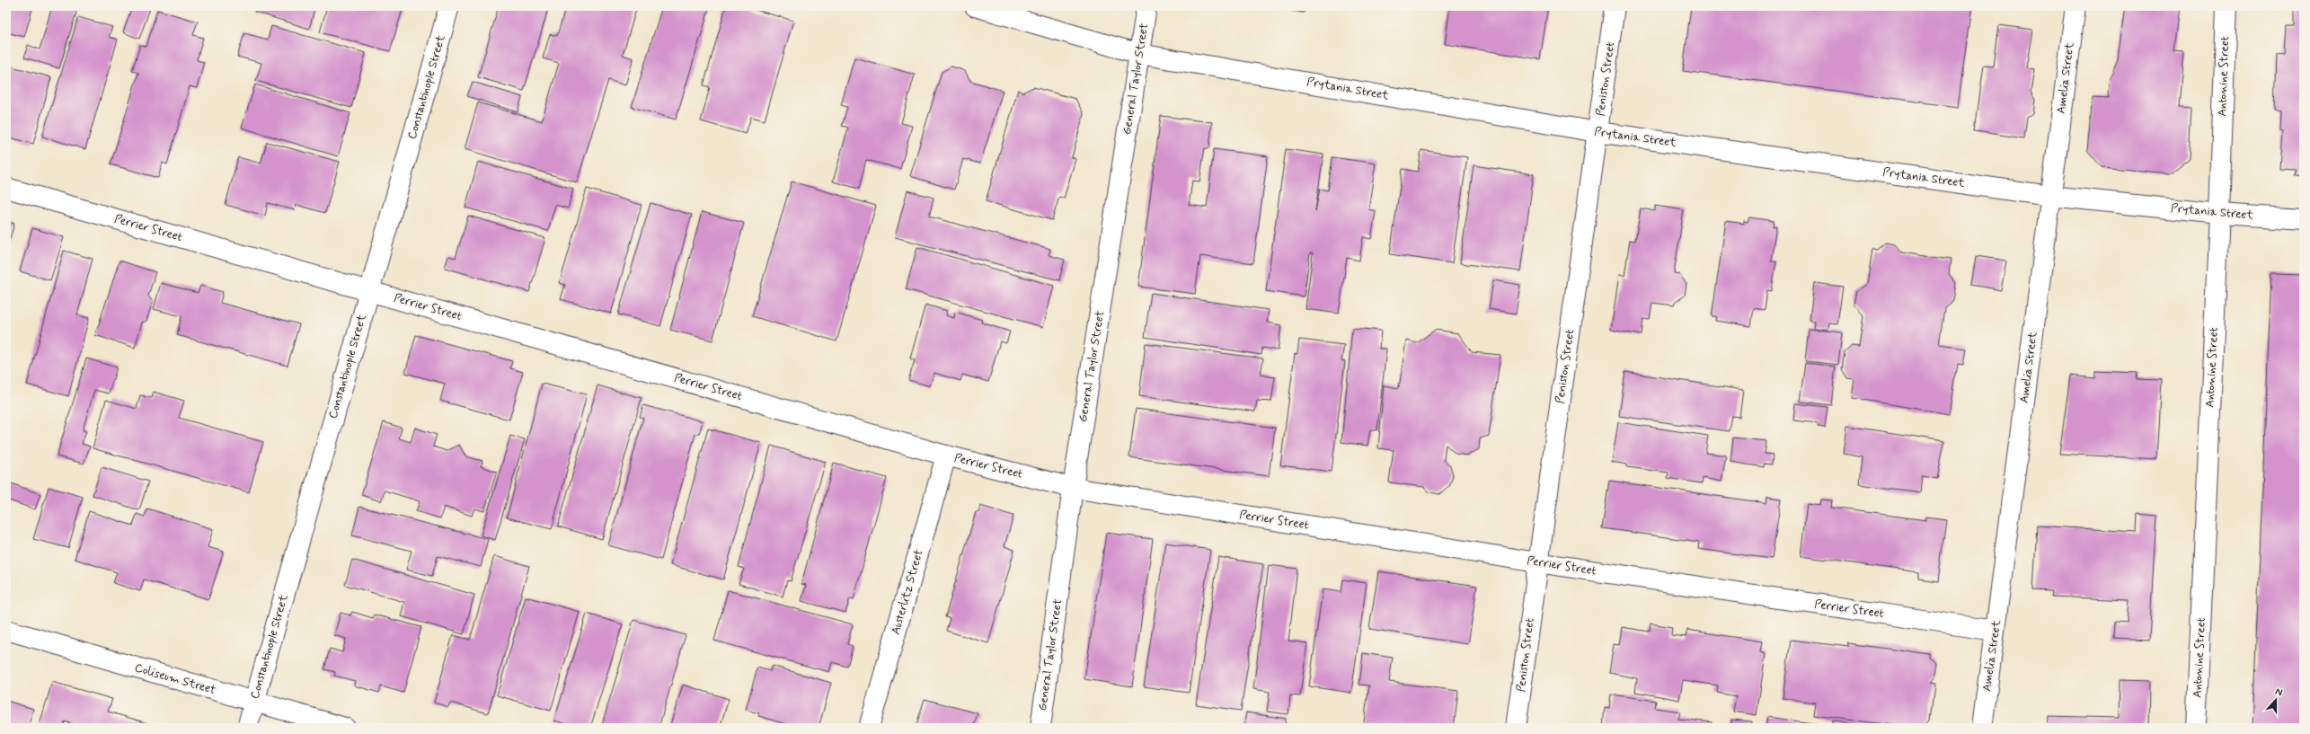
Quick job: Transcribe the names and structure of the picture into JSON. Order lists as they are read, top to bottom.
{
  "streets": {
    "street": [
      "Antonine Street",
      "Amelia Street",
      "General Taylor Street",
      "Peniston Street",
      "Constantinople Street",
      "Prytania Street",
      "Perrier Street",
      "Austerlitz Street",
      "Coliseum Street"
    ]
  },
  "crossings": [
    ["Antonine Street", "Prytania Street"],
    ["Amelia Street", "Prytania Street"],
    ["Amelia Street", "Perrier Street"],
    ["General Taylor Street", "Prytania Street"],
    ["General Taylor Street", "Perrier Street"],
    ["Peniston Street", "Prytania Street"],
    ["Peniston Street", "Perrier Street"],
    ["Constantinople Street", "Perrier Street"],
    ["Constantinople Street", "Coliseum Street"],
    ["Perrier Street", "Austerlitz Street"]
  ],
  "north": "top"
}
